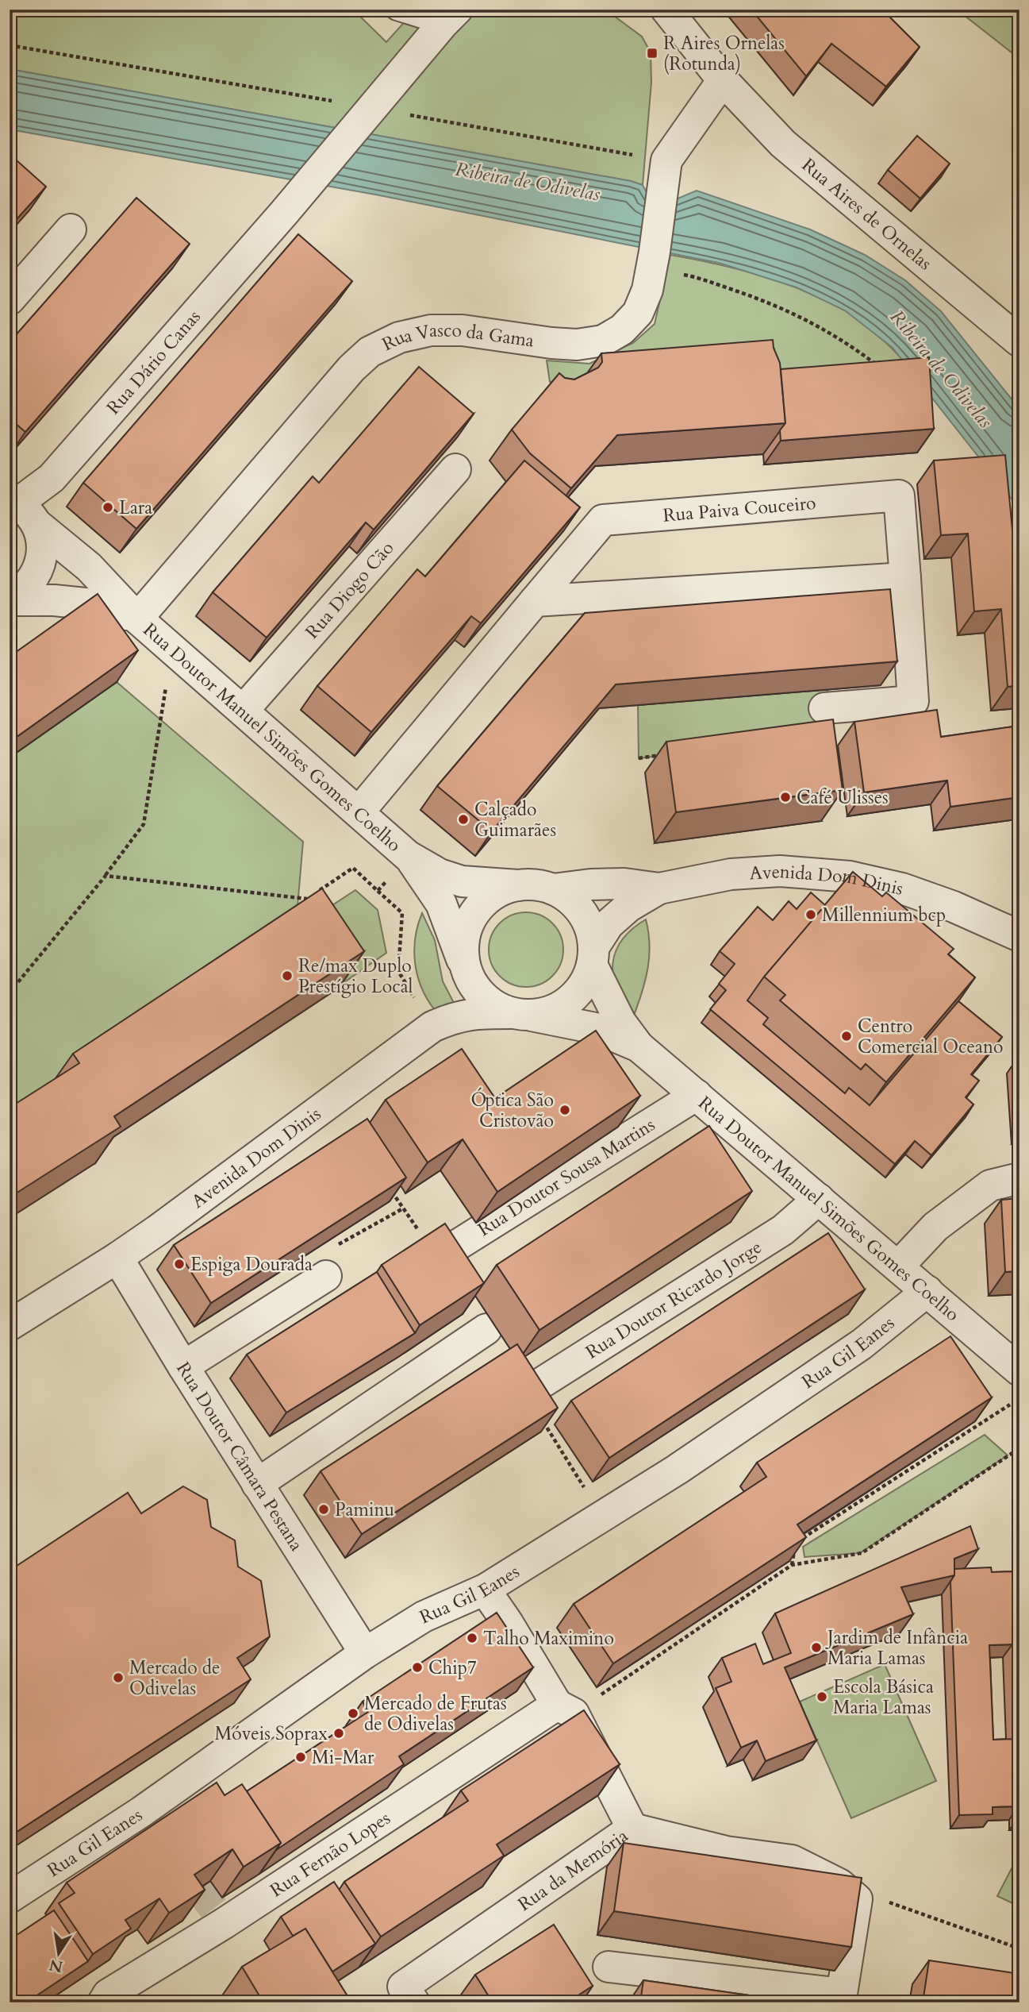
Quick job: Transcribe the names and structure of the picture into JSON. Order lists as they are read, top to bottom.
{
  "streets": {
    "street": [
      "Rua Aires de Ornelas",
      "Rua Vasco da Gama",
      "Rua Dário Canas",
      "Rua Paiva Couceiro",
      "Rua Diogo Cão",
      "Rua Doutor Manuel Simões Gomes Coelho",
      "Avenida Dom Dinis",
      "Rua Doutor Sousa Martins",
      "Rua Doutor Ricardo Jorge",
      "Rua Gil Eanes",
      "Rua Doutor Câmara Pestana",
      "Rua Fernão Lopes",
      "Rua da Memória"
    ]
  },
  "crossings": [
    ["Rua Aires de Ornelas", "Rua Vasco da Gama"],
    ["Rua Vasco da Gama", "Rua Doutor Manuel Simões Gomes Coelho"],
    ["Rua Dário Canas", "Rua Doutor Manuel Simões Gomes Coelho"],
    ["Rua Paiva Couceiro", "Rua Doutor Manuel Simões Gomes Coelho"],
    ["Rua Diogo Cão", "Rua Doutor Manuel Simões Gomes Coelho"],
    ["Rua Doutor Manuel Simões Gomes Coelho", "Avenida Dom Dinis"],
    ["Rua Doutor Manuel Simões Gomes Coelho", "Rua Doutor Sousa Martins"],
    ["Rua Doutor Manuel Simões Gomes Coelho", "Rua Doutor Ricardo Jorge"],
    ["Rua Doutor Manuel Simões Gomes Coelho", "Rua Gil Eanes"],
    ["Avenida Dom Dinis", "Rua Doutor Câmara Pestana"],
    ["Rua Gil Eanes", "Rua Doutor Câmara Pestana"],
    ["Rua Gil Eanes", "Rua da Memória"],
    ["Rua Fernão Lopes", "Rua da Memória"]
  ],
  "water": ["Ribeira de Odivelas"],
  "places": {
    "transit": ["R Aires Ornelas (Rotunda)"],
    "other": [
      "Lara",
      "Café Ulisses",
      "Calçado Guimarães",
      "Millennium bcp",
      "Re/max Duplo Prestígio Local",
      "Centro Comercial Oceano",
      "Óptica São Cristovão",
      "Espiga Dourada",
      "Paminu",
      "Talho Maximino",
      "Jardim de Infância Maria Lamas",
      "Chip7",
      "Mercado de Odivelas",
      "Escola Básica Maria Lamas",
      "Mercado de Frutas de Odivelas",
      "Móveis Soprax",
      "Mi-Mar"
    ]
  },
  "north": "bottom"
}
